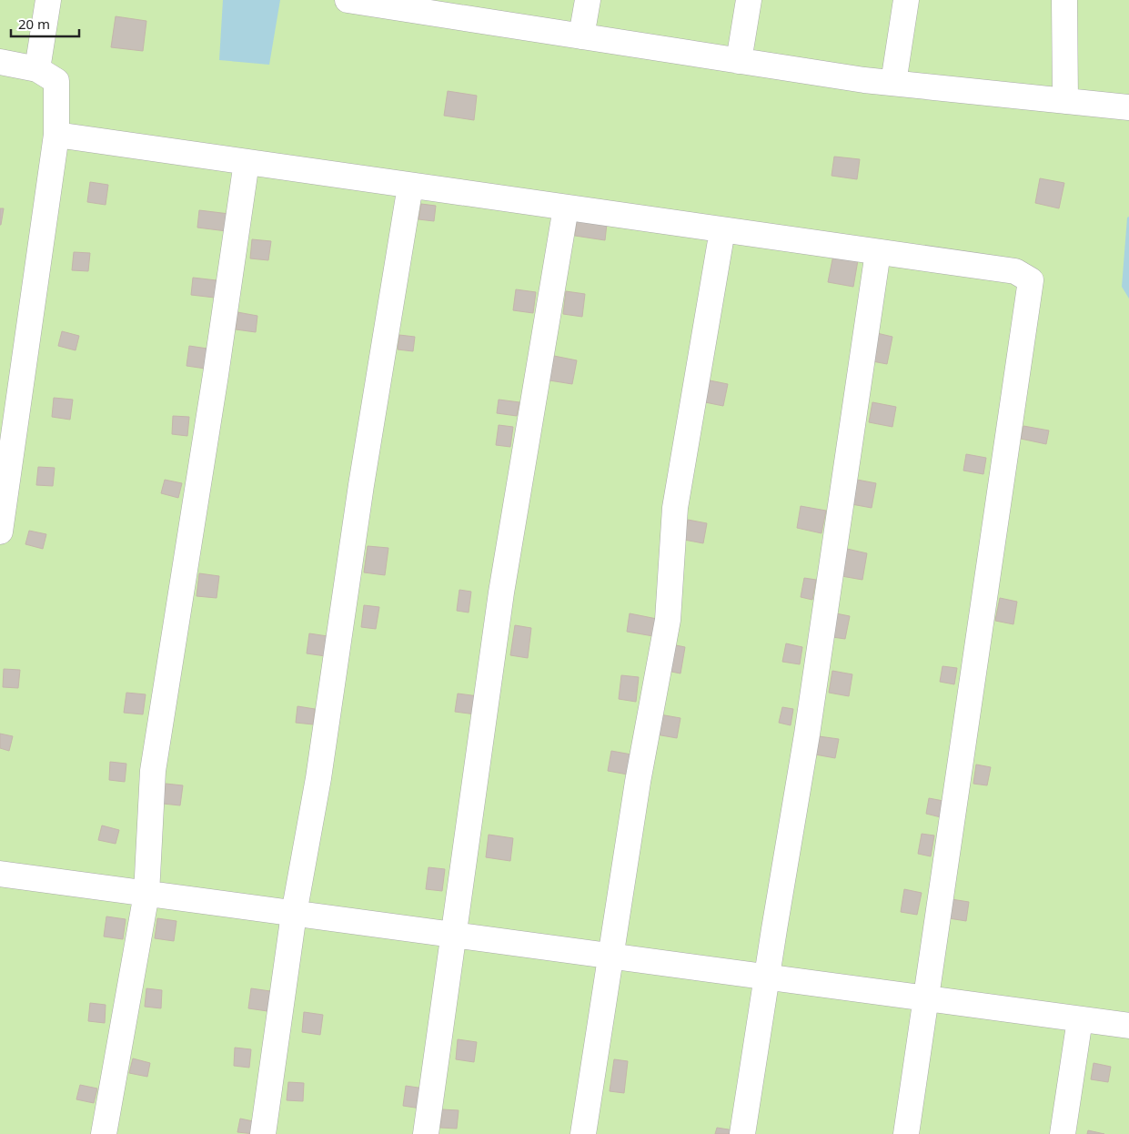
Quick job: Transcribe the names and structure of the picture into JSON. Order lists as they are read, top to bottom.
{
  "scale_bar": "20 m"
}
